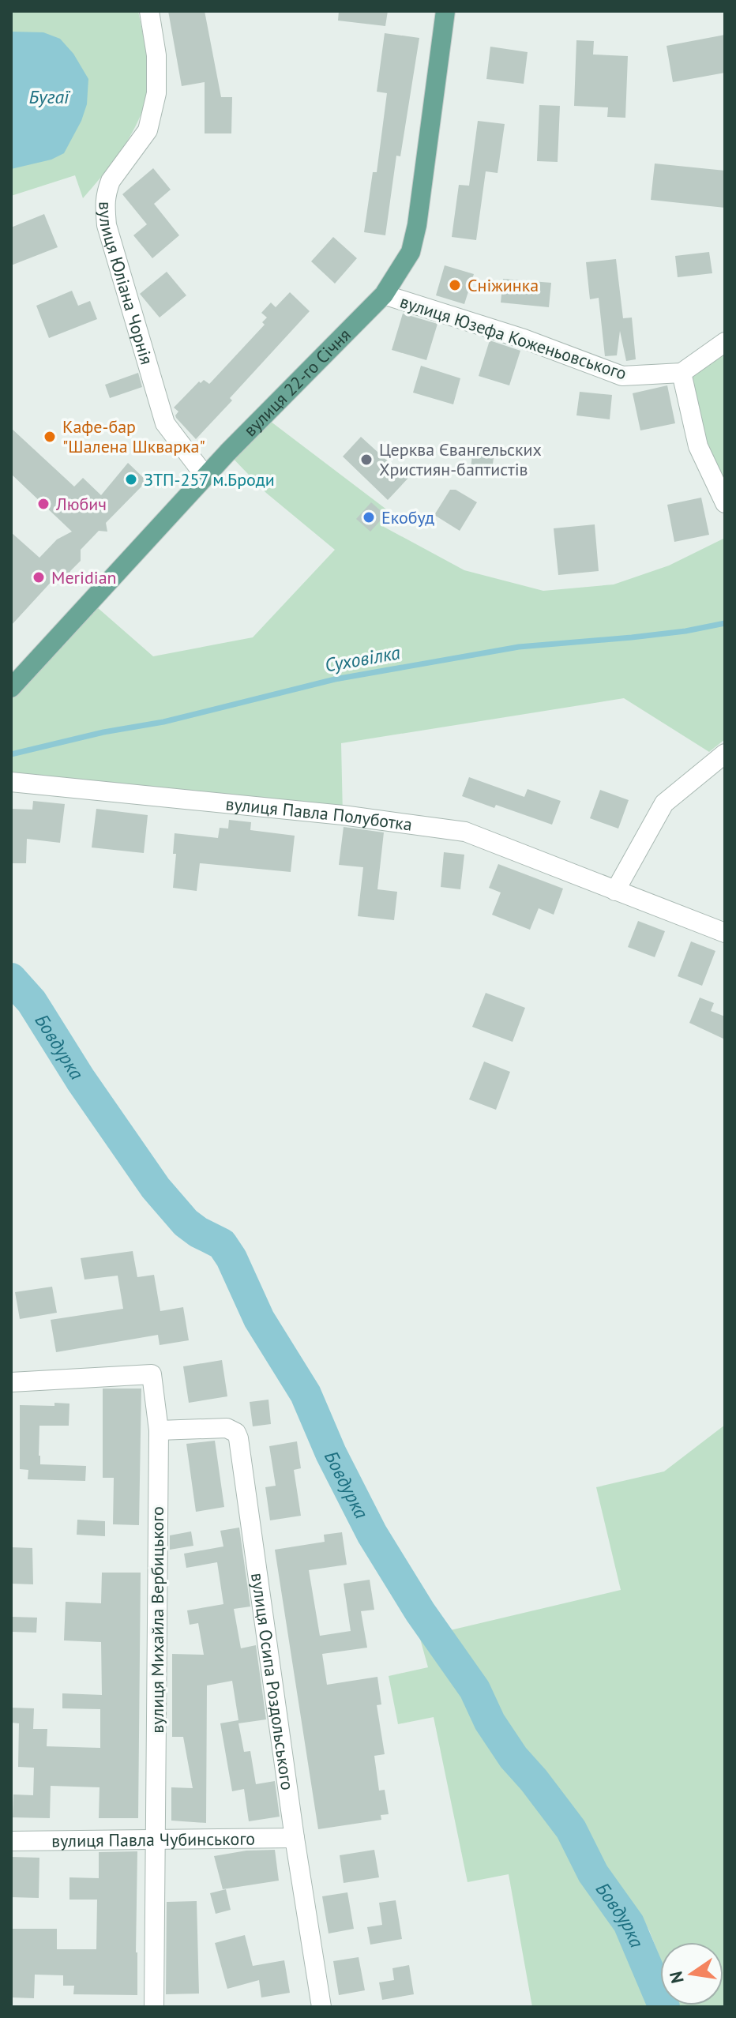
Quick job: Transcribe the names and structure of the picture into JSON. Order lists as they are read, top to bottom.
{
  "streets": {
    "main road": ["вулиця 22-го Січня"],
    "street": [
      "вулиця Юліана Чорнія",
      "вулиця Юзефа Коженьовського",
      "вулиця Павла Полуботка",
      "вулиця Михайла Вербицького",
      "вулиця Осипа Роздольського",
      "вулиця Павла Чубинського"
    ]
  },
  "crossings": [
    ["вулиця Юліана Чорнія", "вулиця 22-го Січня"],
    ["вулиця Юзефа Коженьовського", "вулиця 22-го Січня"],
    ["вулиця Михайла Вербицького", "вулиця Осипа Роздольського"],
    ["вулиця Михайла Вербицького", "вулиця Павла Чубинського"],
    ["вулиця Осипа Роздольського", "вулиця Павла Чубинського"]
  ],
  "water": ["Бугаї", "Суховілка", "Бовдурка"],
  "places": [
    "Сніжинка",
    "Кафе-бар \"Шалена Шкварка\"",
    "Церква Євангельских Християн-баптистів",
    "ЗТП-257 м.Броди",
    "Любич",
    "Екобуд",
    "Meridian"
  ],
  "north": "left"
}
